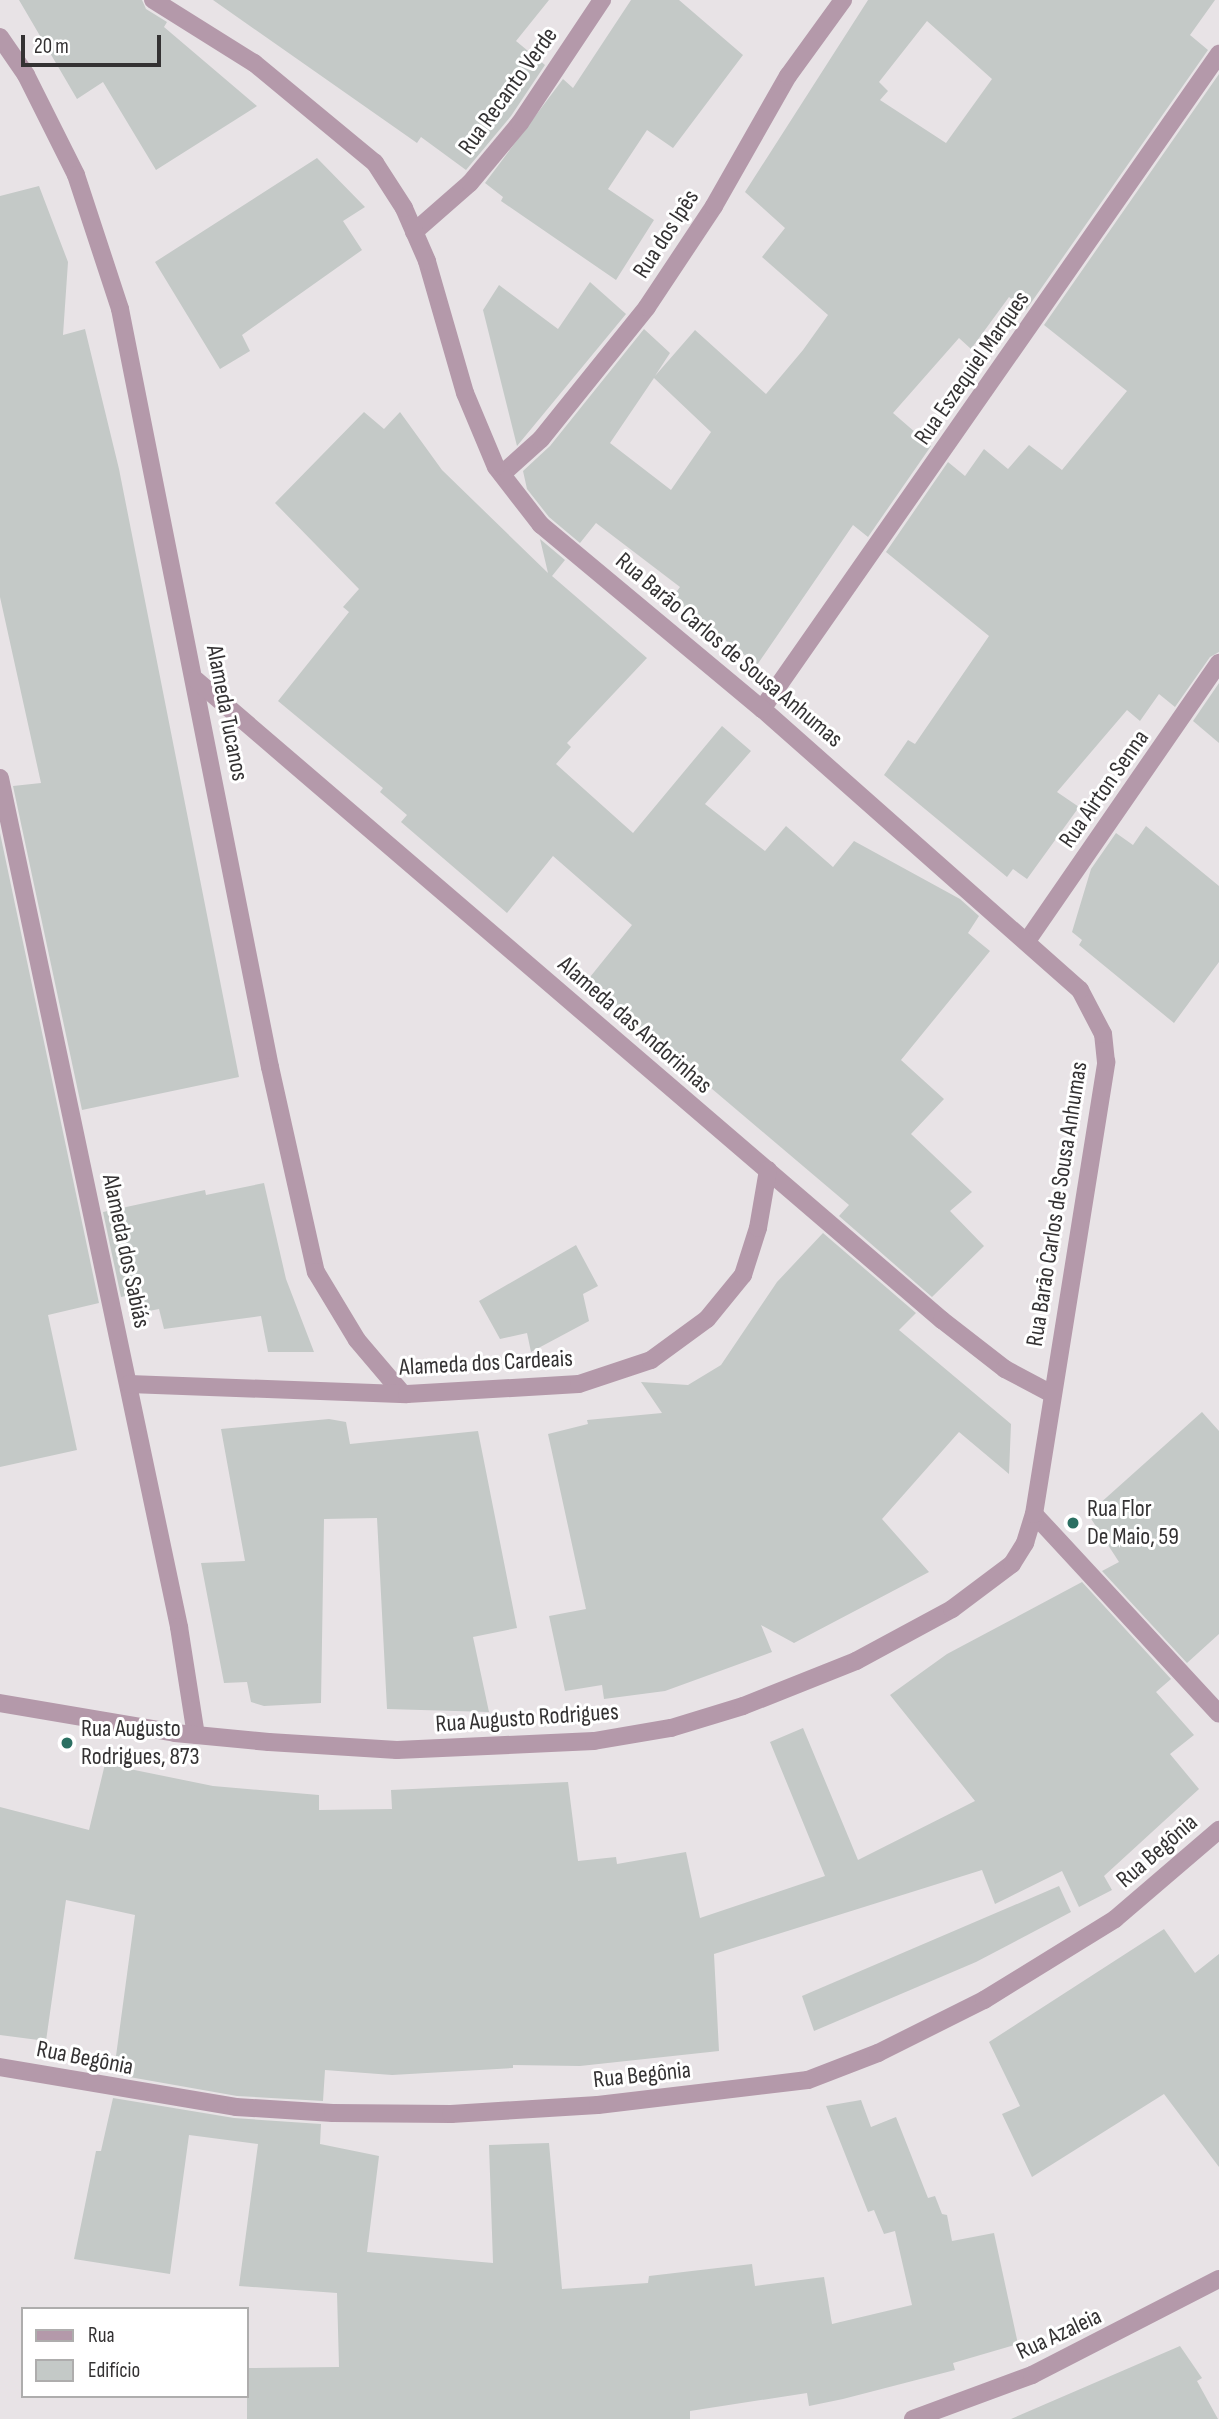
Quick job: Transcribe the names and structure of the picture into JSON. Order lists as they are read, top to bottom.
{
  "streets": {
    "street": [
      "Rua Recanto Verde",
      "Rua dos Ipês",
      "Rua Eszequiel Marques",
      "Rua Barão Carlos de Sousa Anhumas",
      "Alameda Tucanos",
      "Rua Airton Senna",
      "Alameda das Andorinhas",
      "Alameda dos Sabiás",
      "Alameda dos Cardeais",
      "Rua Augusto Rodrigues",
      "Rua Begônia",
      "Rua Azaleia"
    ]
  },
  "crossings": [
    ["Rua Recanto Verde", "Rua Barão Carlos de Sousa Anhumas"],
    ["Rua dos Ipês", "Rua Barão Carlos de Sousa Anhumas"],
    ["Rua Eszequiel Marques", "Rua Barão Carlos de Sousa Anhumas"],
    ["Rua Barão Carlos de Sousa Anhumas", "Rua Airton Senna"],
    ["Rua Barão Carlos de Sousa Anhumas", "Alameda das Andorinhas"],
    ["Rua Barão Carlos de Sousa Anhumas", "Rua Augusto Rodrigues"],
    ["Alameda Tucanos", "Alameda das Andorinhas"],
    ["Alameda Tucanos", "Alameda dos Cardeais"],
    ["Alameda das Andorinhas", "Alameda dos Cardeais"],
    ["Alameda das Andorinhas", "Rua Augusto Rodrigues"],
    ["Alameda dos Sabiás", "Alameda dos Cardeais"],
    ["Alameda dos Sabiás", "Rua Augusto Rodrigues"]
  ],
  "places": ["Rua Flor De Maio, 59", "Rua Augusto Rodrigues, 873"],
  "legend": ["Rua", "Edifício"],
  "scale_bar": "20 m"
}
